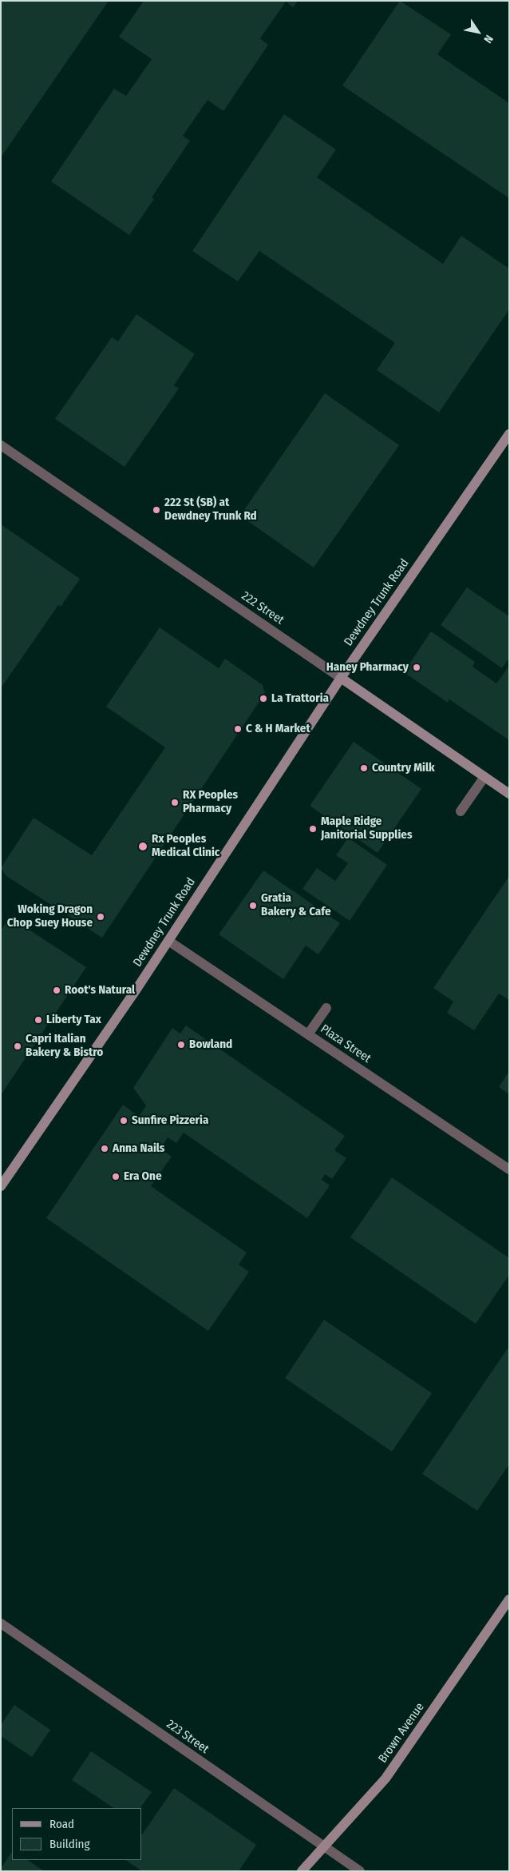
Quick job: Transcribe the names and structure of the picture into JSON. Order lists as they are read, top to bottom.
{
  "streets": {
    "main road": ["Dewdney Trunk Road", "222 Street", "Brown Avenue"],
    "street": ["Plaza Street", "223 Street"]
  },
  "crossings": [
    ["Dewdney Trunk Road", "222 Street"],
    ["Dewdney Trunk Road", "Plaza Street"],
    ["Brown Avenue", "223 Street"]
  ],
  "places": [
    "222 St (SB) at Dewdney Trunk Rd",
    "Haney Pharmacy",
    "La Trattoria",
    "C & H Market",
    "Country Milk",
    "RX Peoples Pharmacy",
    "Maple Ridge Janitorial Supplies",
    "Rx Peoples Medical Clinic",
    "Gratia Bakery & Cafe",
    "Woking Dragon Chop Suey House",
    "Root's Natural",
    "Liberty Tax",
    "Bowland",
    "Capri Italian Bakery & Bistro",
    "Sunfire Pizzeria",
    "Anna Nails",
    "Era One"
  ],
  "legend": ["Road", "Building"],
  "north": "bottom right"
}
